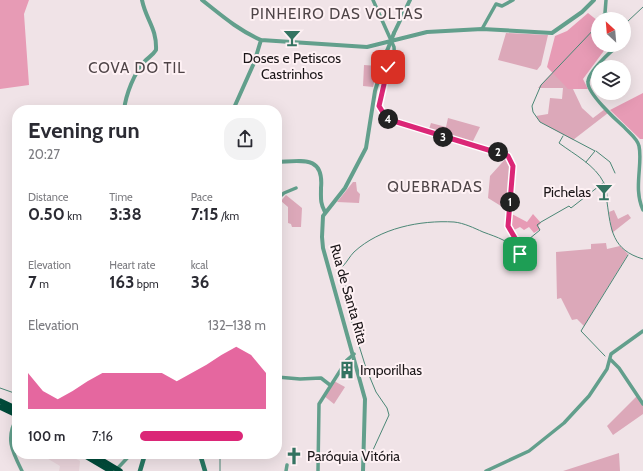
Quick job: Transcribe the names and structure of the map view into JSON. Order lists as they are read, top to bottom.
{
  "streets": {
    "street": ["Rua de Santa Rita"]
  },
  "districts": ["PINHEIRO DAS VOLTAS", "COVA DO TIL", "QUEBRADAS"],
  "places": {
    "bar": ["Doses e Petiscos Castrinhos", "Pichelas"],
    "building": ["Imporilhas"],
    "church": ["Paróquia Vitória"]
  },
  "north": "top left",
  "page": {
    "heading": ["Evening run", "20:27"],
    "pins": [
      "4",
      "3",
      "2",
      "1"
    ],
    "stats": [
      ["Distance", "0.50 km"],
      ["Time", "3:38"],
      ["Pace", "7:15 /km"],
      ["Elevation", "7 m"],
      ["Heart rate", "163 bpm"],
      ["kcal", "36"]
    ],
    "chart": ["Elevation", "132–138 m"],
    "list": [
      {
        "name": "100 m",
        "note": "7:16"
      }
    ]
  }
}
